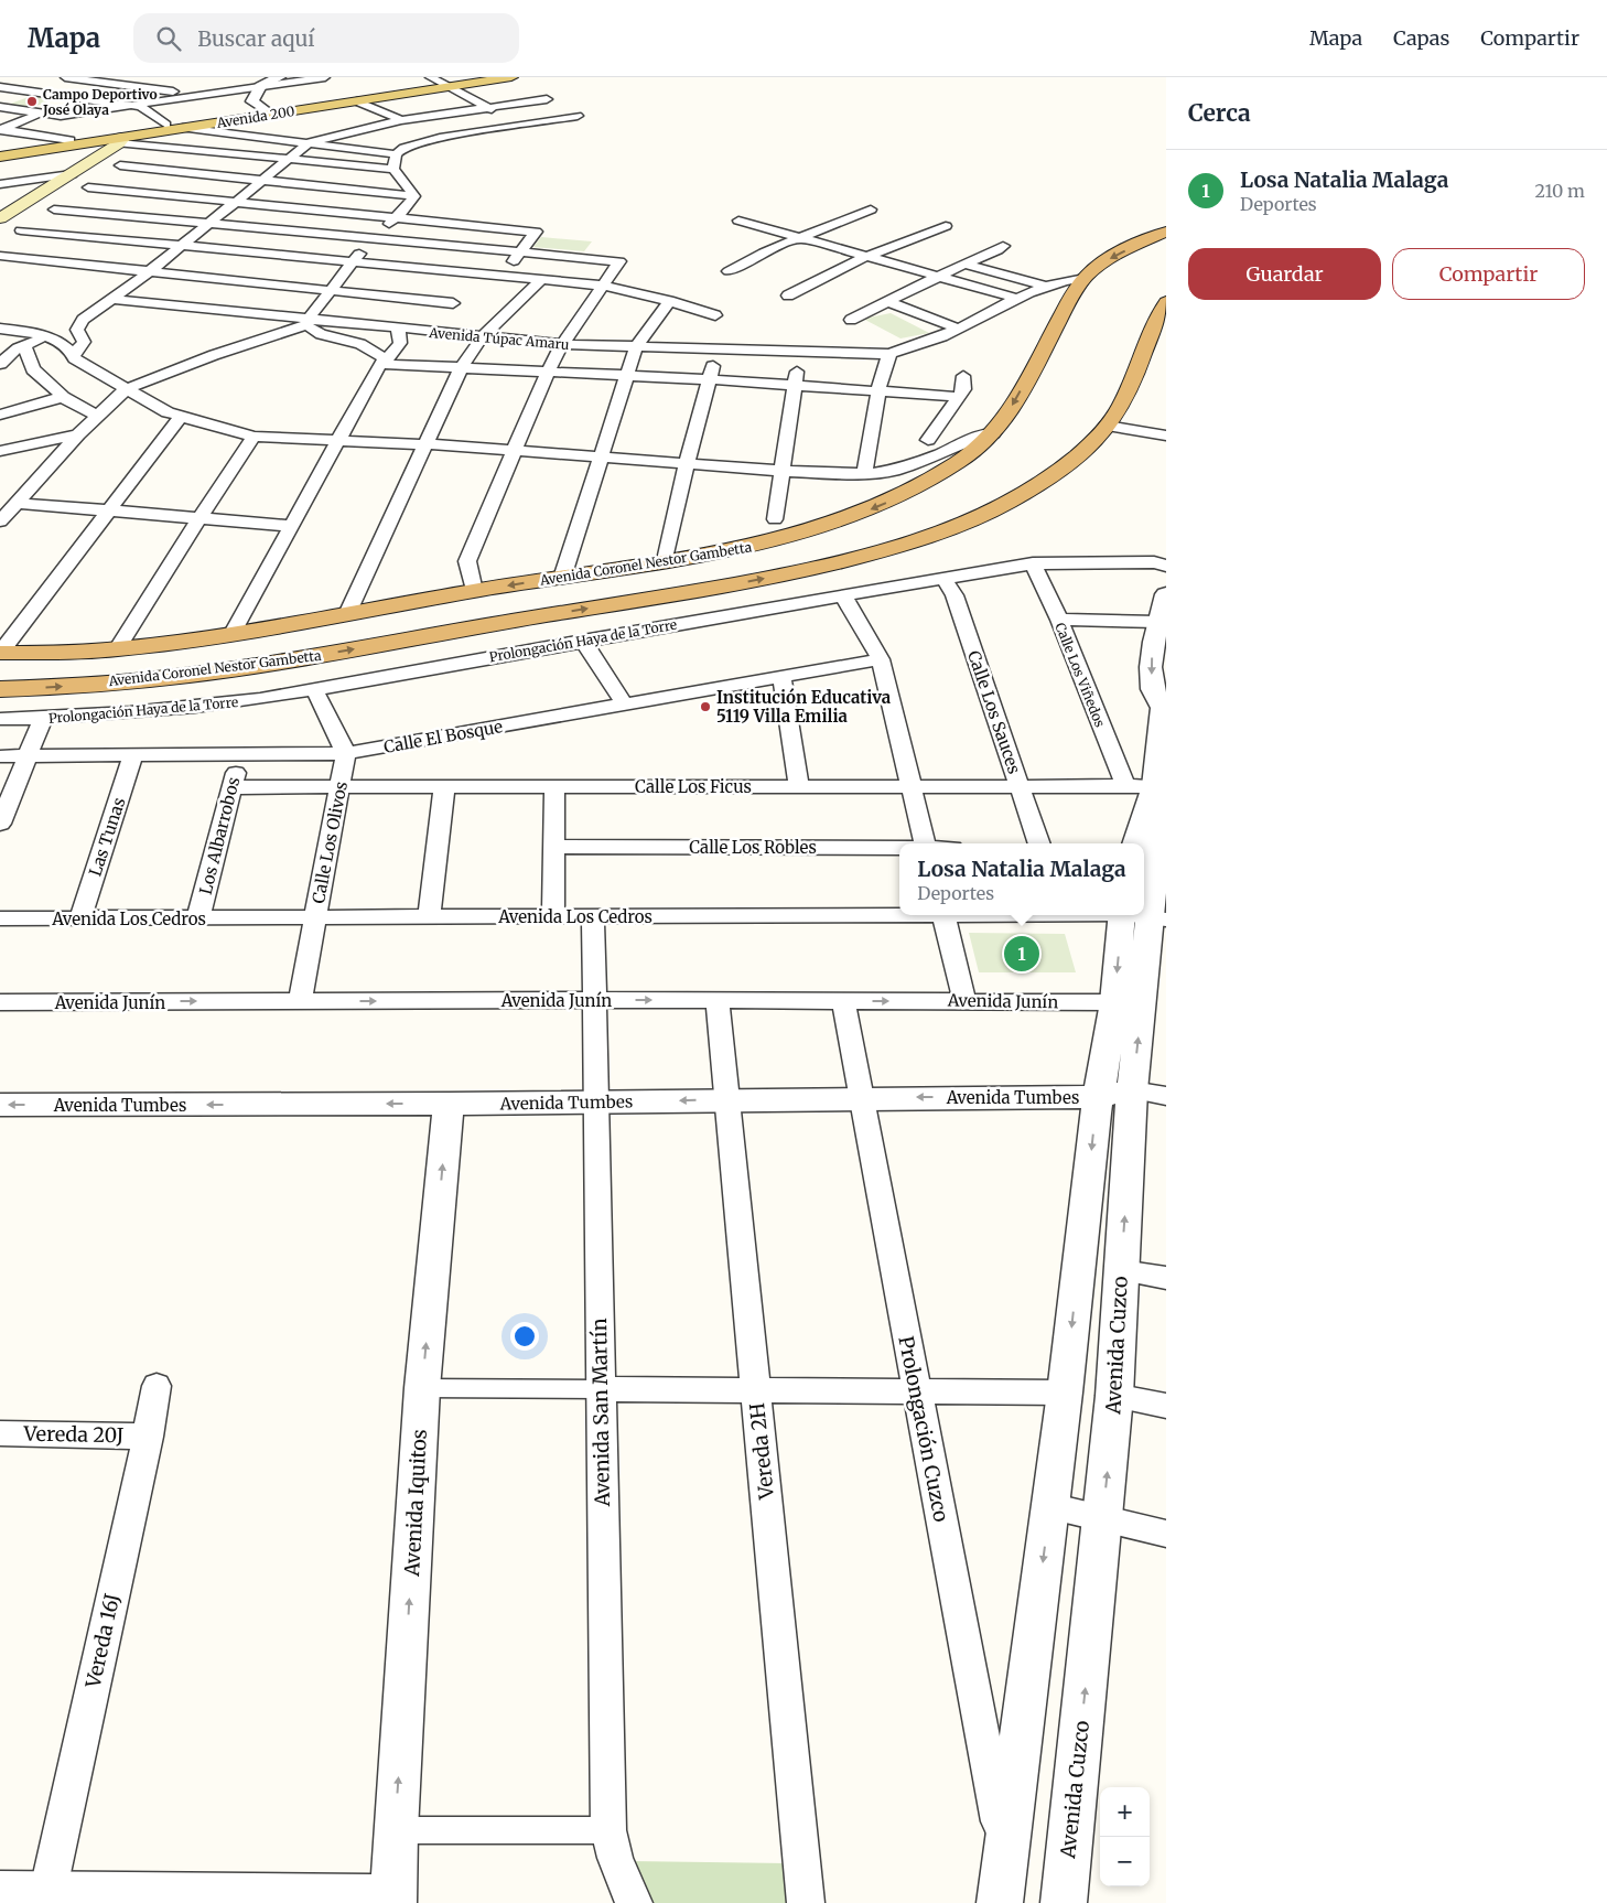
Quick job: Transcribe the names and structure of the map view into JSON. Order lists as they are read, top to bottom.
{
  "streets": {
    "highway": ["Avenida Coronel Nestor Gambetta"],
    "main road": ["Avenida 200"],
    "street": [
      "Avenida Túpac Amaru",
      "Prolongación Haya de la Torre",
      "Calle Los Viñedos",
      "Calle Los Sauces",
      "Calle El Bosque",
      "Calle Los Ficus",
      "Los Albarrobos",
      "Las Tunas",
      "Calle Los Olivos",
      "Calle Los Robles",
      "Avenida Los Cedros",
      "Avenida Junín",
      "Avenida Tumbes",
      "Avenida Cuzco",
      "Avenida San Martín",
      "Prolongación Cuzco",
      "Vereda 20J",
      "Vereda 2H",
      "Avenida Iquitos",
      "Vereda 16J"
    ]
  },
  "crossings": [
    ["Prolongación Haya de la Torre", "Calle Los Viñedos"],
    ["Prolongación Haya de la Torre", "Calle Los Sauces"],
    ["Calle Los Viñedos", "Calle Los Ficus"],
    ["Calle Los Viñedos", "Avenida Cuzco"],
    ["Calle Los Sauces", "Calle Los Ficus"],
    ["Calle El Bosque", "Los Albarrobos"],
    ["Calle El Bosque", "Las Tunas"],
    ["Calle El Bosque", "Calle Los Olivos"],
    ["Calle Los Ficus", "Los Albarrobos"],
    ["Calle Los Ficus", "Calle Los Olivos"],
    ["Calle Los Ficus", "Avenida Cuzco"],
    ["Los Albarrobos", "Avenida Los Cedros"],
    ["Las Tunas", "Avenida Los Cedros"],
    ["Calle Los Olivos", "Avenida Los Cedros"],
    ["Calle Los Olivos", "Avenida Junín"],
    ["Avenida Los Cedros", "Avenida San Martín"],
    ["Avenida Junín", "Avenida Cuzco"],
    ["Avenida Junín", "Avenida San Martín"],
    ["Avenida Junín", "Prolongación Cuzco"],
    ["Avenida Junín", "Vereda 2H"],
    ["Avenida Tumbes", "Avenida Cuzco"],
    ["Avenida Tumbes", "Avenida San Martín"],
    ["Avenida Tumbes", "Prolongación Cuzco"],
    ["Avenida Tumbes", "Vereda 2H"],
    ["Avenida Tumbes", "Avenida Iquitos"],
    ["Avenida Cuzco", "Prolongación Cuzco"],
    ["Vereda 20J", "Vereda 16J"]
  ],
  "one_way": ["Avenida Junín", "Avenida Tumbes", "Avenida Iquitos"],
  "places": ["Campo Deportivo José Olaya", "Institución Educativa 5119 Villa Emilia"],
  "page": {
    "header": "Mapa",
    "search": "Buscar aquí",
    "nav": ["Mapa", "Capas", "Compartir"],
    "heading": "Cerca",
    "list": [
      {
        "mark": "1",
        "name": "Losa Natalia Malaga",
        "note": "Deportes",
        "value": "210 m"
      }
    ],
    "buttons": ["Guardar", "Compartir"],
    "popup": ["Losa Natalia Malaga", "Deportes"],
    "pins": "1",
    "map_buttons": ["+", "−"]
  }
}
